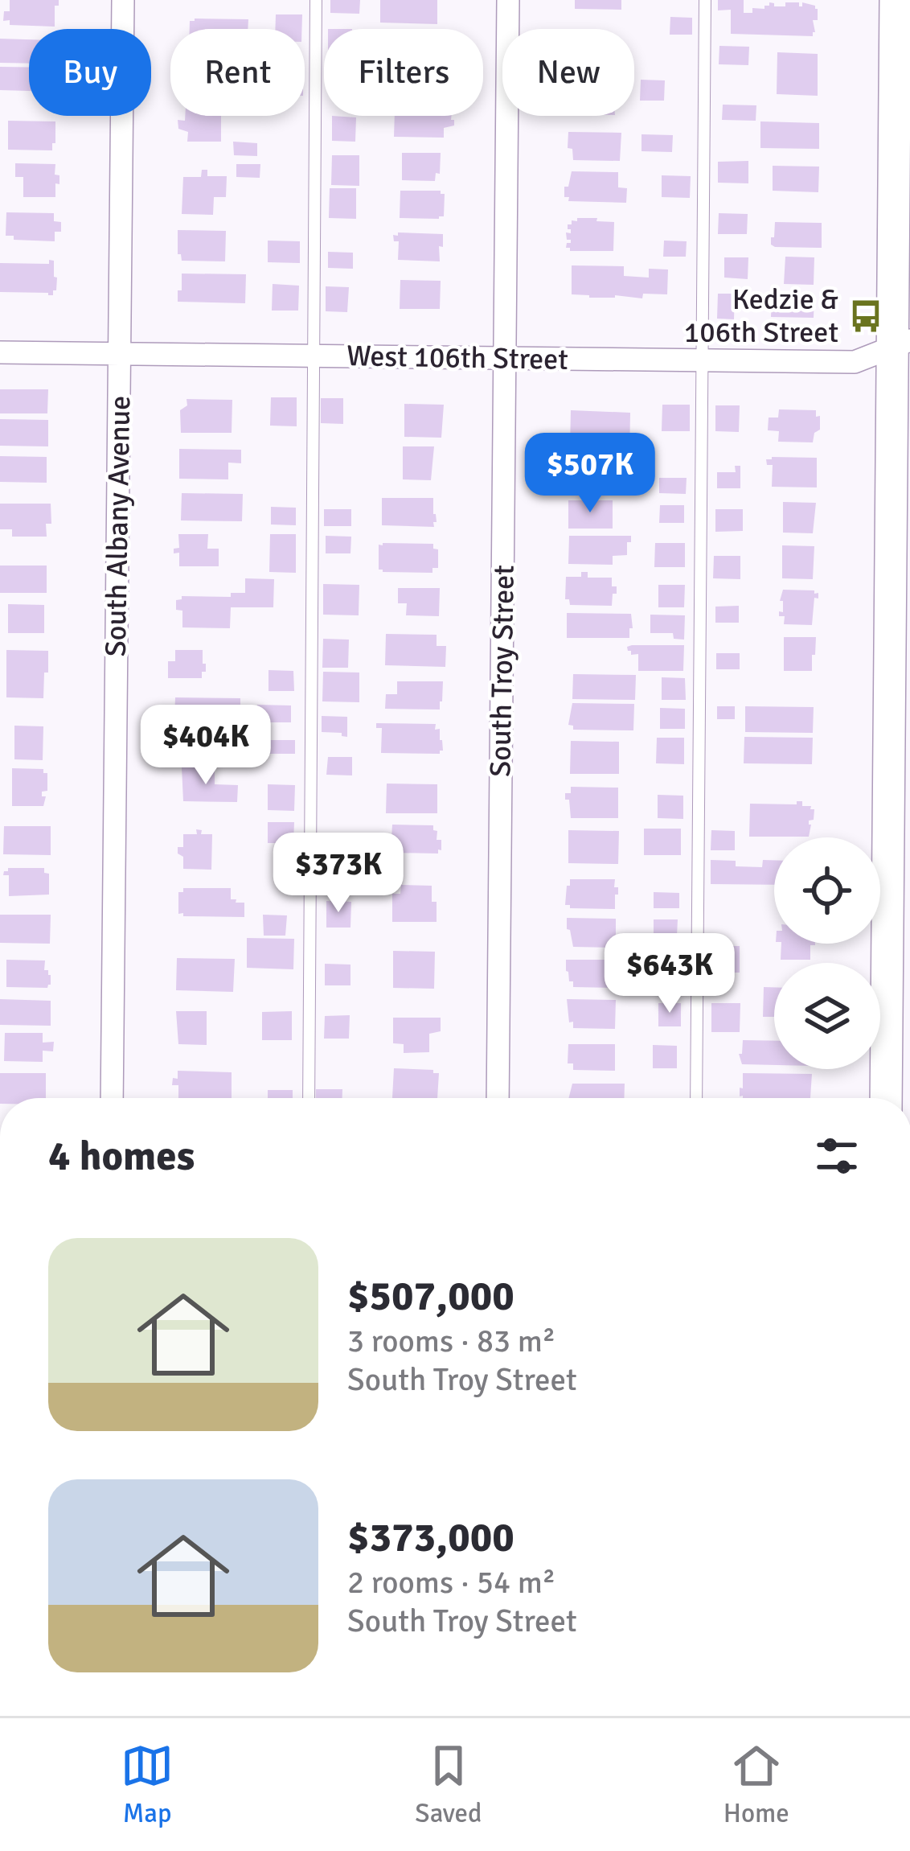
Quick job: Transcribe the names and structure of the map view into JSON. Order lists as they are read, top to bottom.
{
  "streets": {
    "street": ["West 106th Street", "South Albany Avenue", "South Troy Street"]
  },
  "crossings": [
    ["West 106th Street", "South Albany Avenue"],
    ["West 106th Street", "South Troy Street"]
  ],
  "places": {
    "bus stop": ["Kedzie & 106th Street"]
  },
  "page": {
    "chip": [
      "Buy",
      "Rent",
      "Filters",
      "New"
    ],
    "price": [
      "$507K",
      "$404K",
      "$373K",
      "$643K"
    ],
    "heading": "4 homes",
    "list": [
      {
        "name": "$507,000",
        "note": "3 rooms · 83 m² · South Troy Street"
      },
      {
        "name": "$373,000",
        "note": "2 rooms · 54 m² · South Troy Street"
      }
    ],
    "tabs": ["Map", "Saved", "Home"]
  }
}
